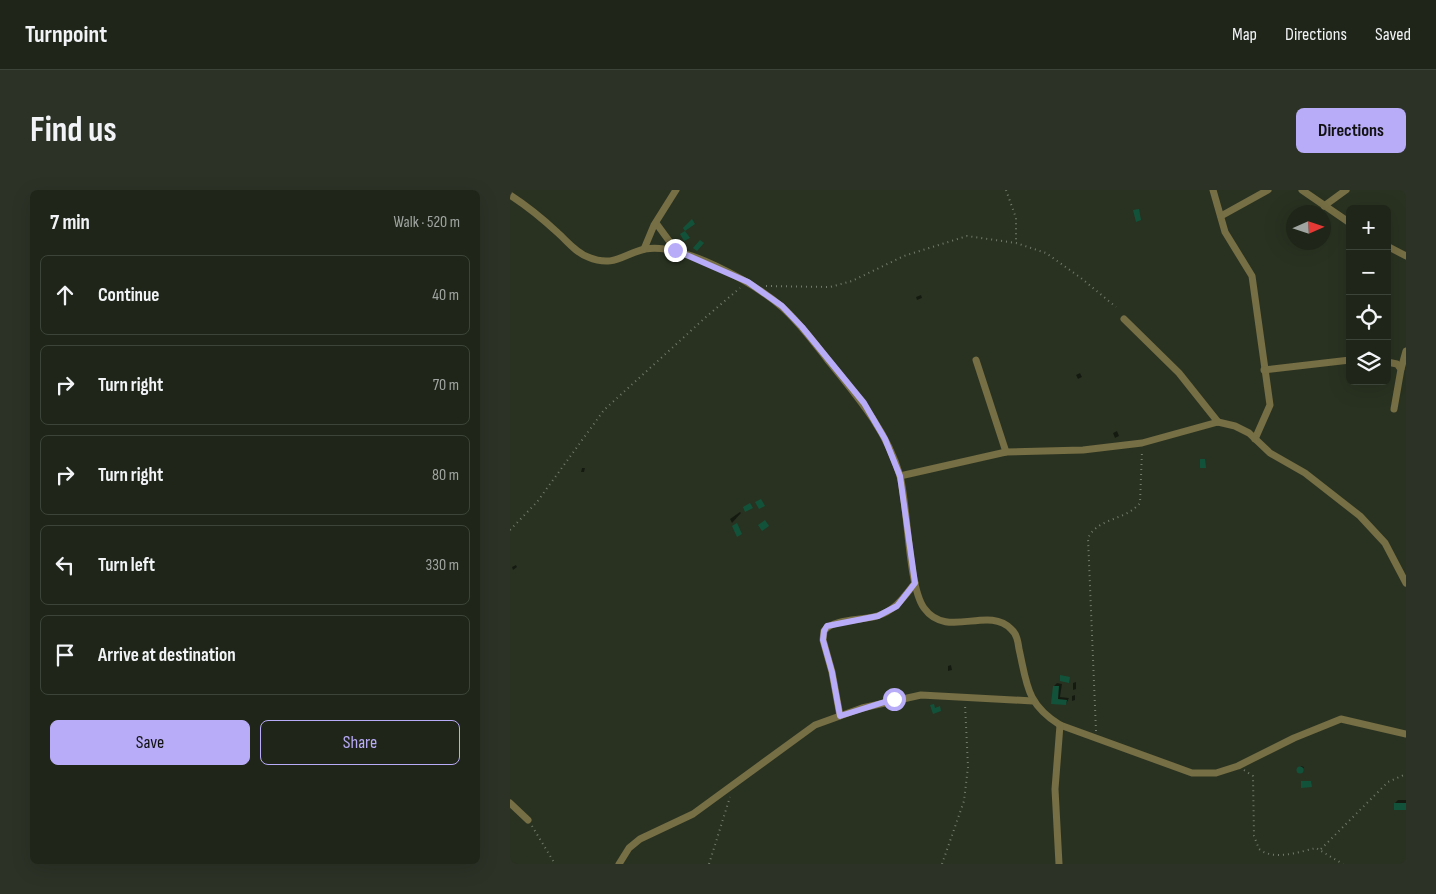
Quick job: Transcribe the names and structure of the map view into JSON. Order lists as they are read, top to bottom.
{
  "north": "right",
  "page": {
    "header": "Turnpoint",
    "nav": ["Map", "Directions", "Saved"],
    "buttons": [
      "Directions",
      ["Save", "Share"]
    ],
    "title": "Find us",
    "heading": ["7 min", "Walk · 520 m"],
    "map_buttons": ["+", "−"],
    "list": [
      ["Continue", "40 m"],
      ["Turn right", "70 m"],
      ["Turn right", "80 m"],
      ["Turn left", "330 m"],
      "Arrive at destination"
    ]
  }
}
